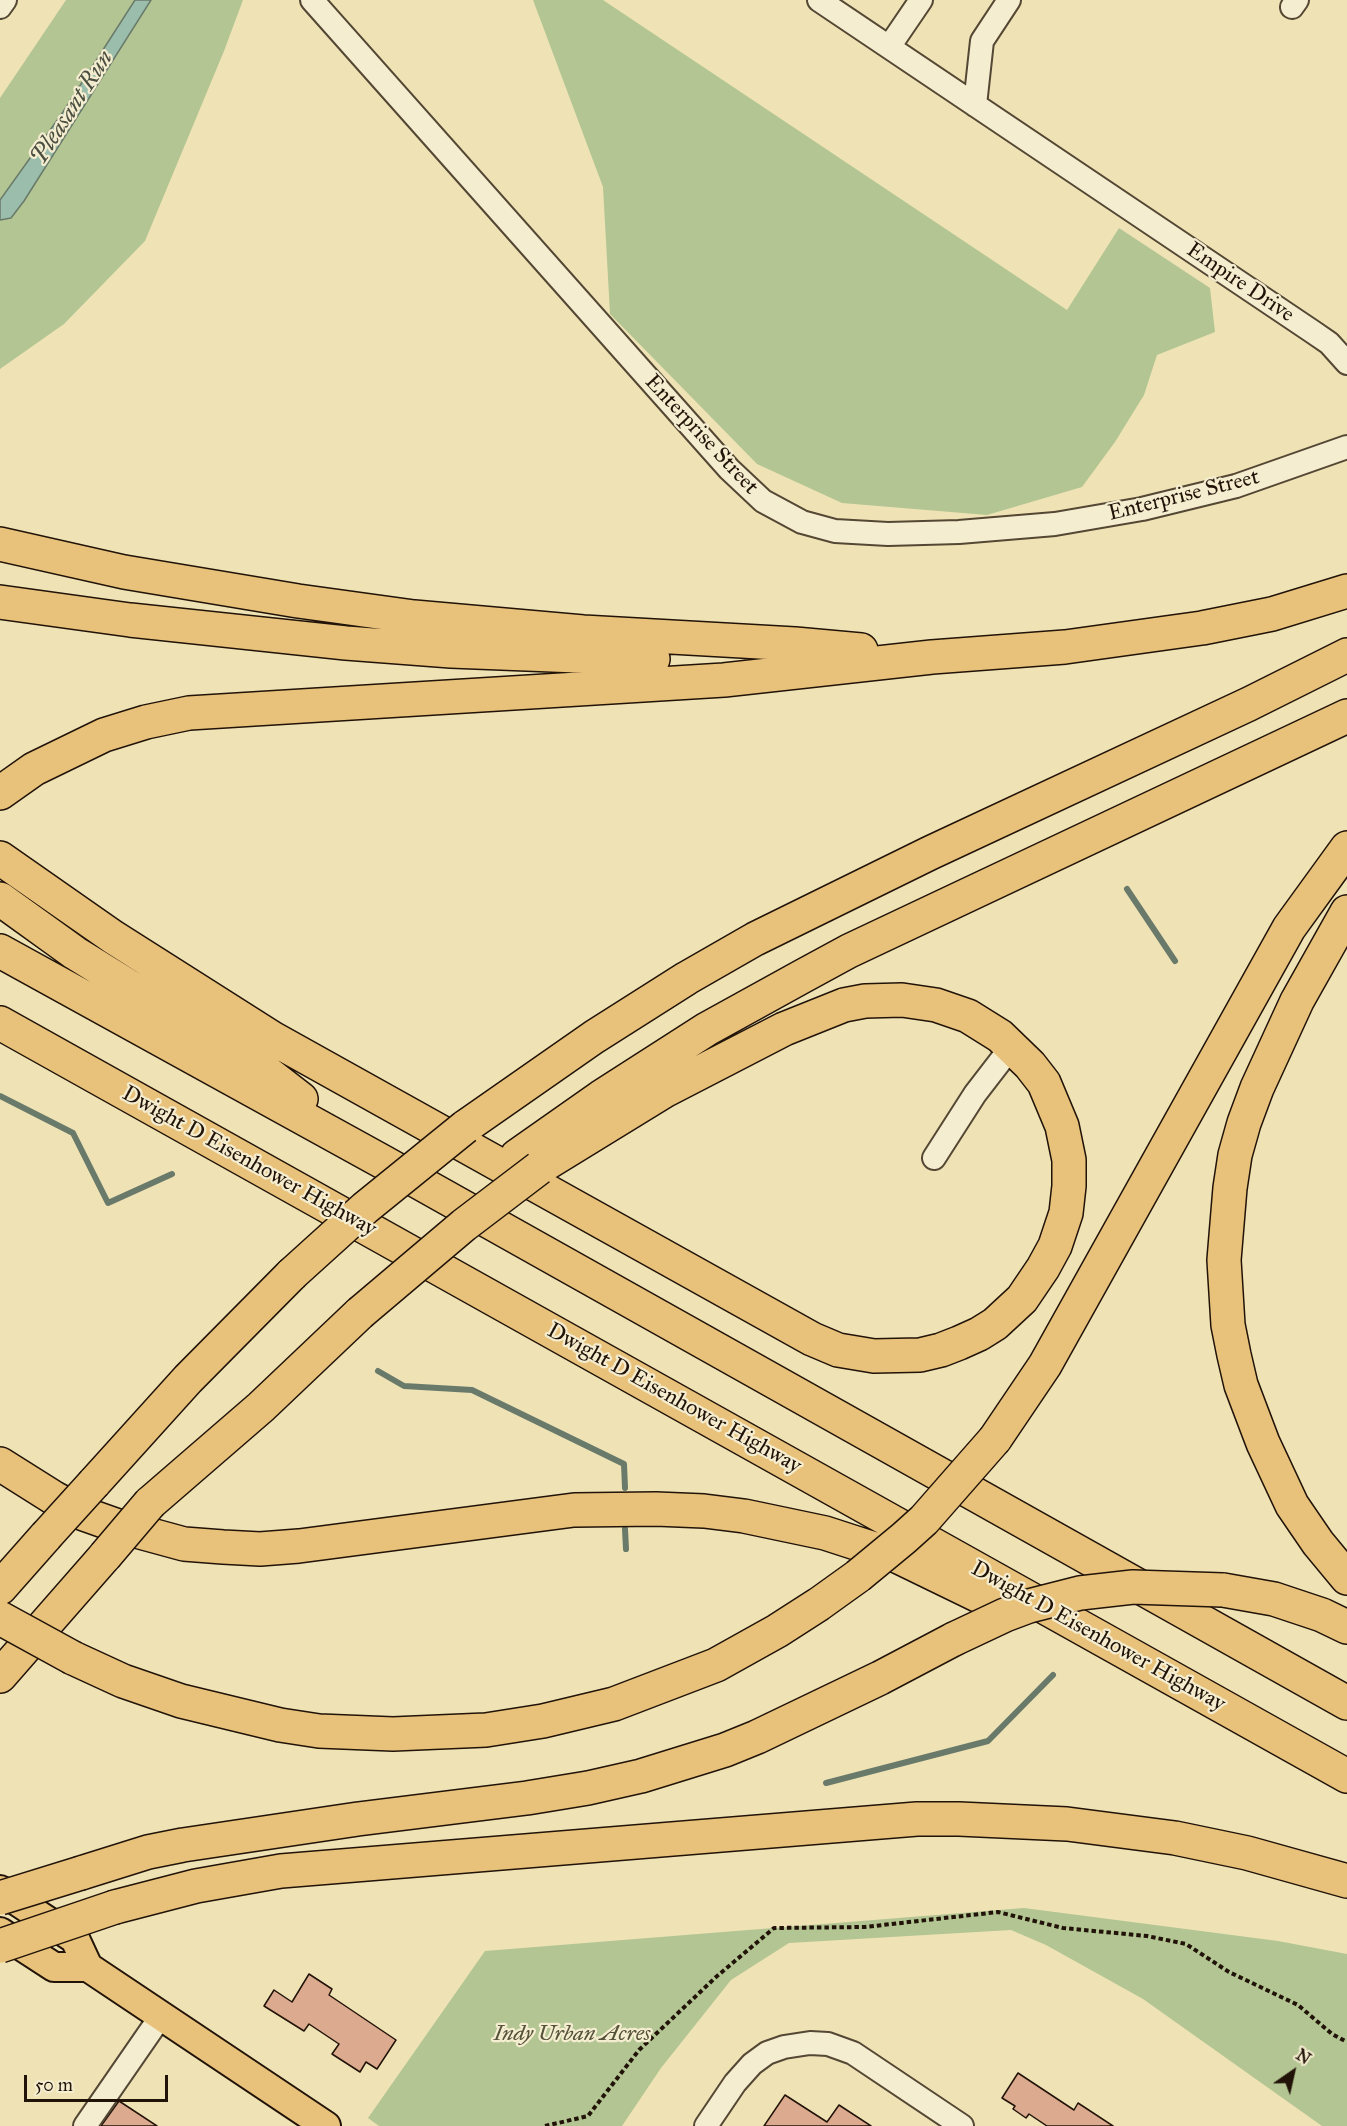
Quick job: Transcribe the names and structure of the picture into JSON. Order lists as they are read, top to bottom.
{
  "streets": {
    "highway": ["Dwight D Eisenhower Highway"],
    "street": ["Empire Drive", "Enterprise Street"]
  },
  "water": ["Pleasant Run"],
  "parks": ["Indy Urban Acres"],
  "scale_bar": "50 m",
  "north": "top right"
}
